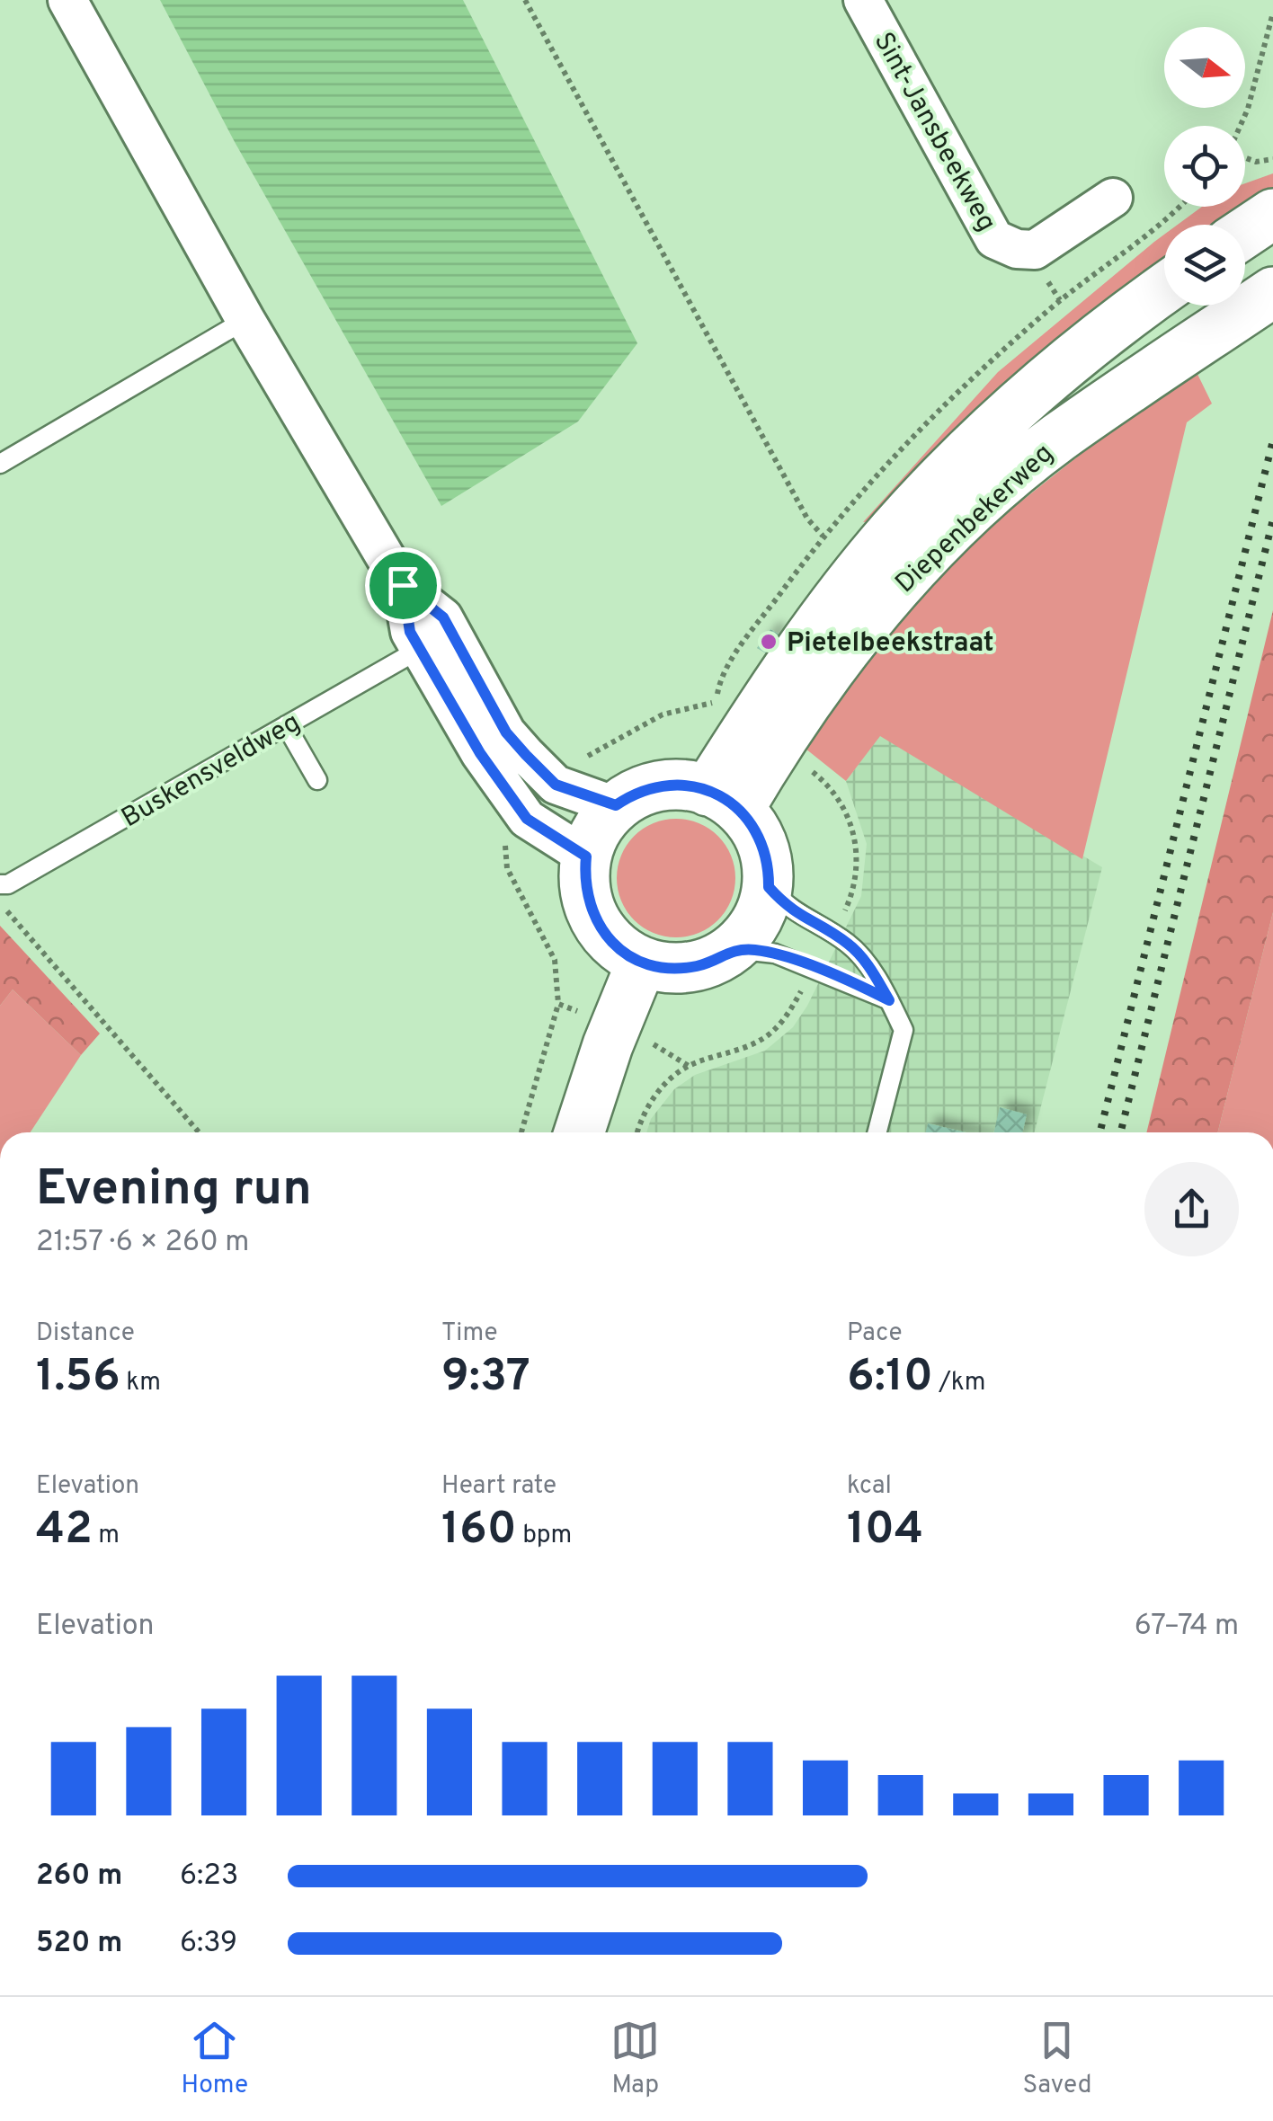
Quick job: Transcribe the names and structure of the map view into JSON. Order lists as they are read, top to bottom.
{
  "streets": {
    "main road": ["Diepenbekerweg"],
    "street": ["Sint-Jansbeekweg"],
    "lane": ["Buskensveldweg"]
  },
  "places": ["Pietelbeekstraat"],
  "north": "right",
  "page": {
    "heading": ["Evening run", "21:57 · 6 × 260 m"],
    "stats": [
      ["Distance", "1.56 km"],
      ["Time", "9:37"],
      ["Pace", "6:10 /km"],
      ["Elevation", "42 m"],
      ["Heart rate", "160 bpm"],
      ["kcal", "104"]
    ],
    "chart": ["Elevation", "67–74 m"],
    "list": [
      {
        "name": "260 m",
        "note": "6:23"
      },
      {
        "name": "520 m",
        "note": "6:39"
      }
    ],
    "tabs": ["Home", "Map", "Saved"]
  }
}
